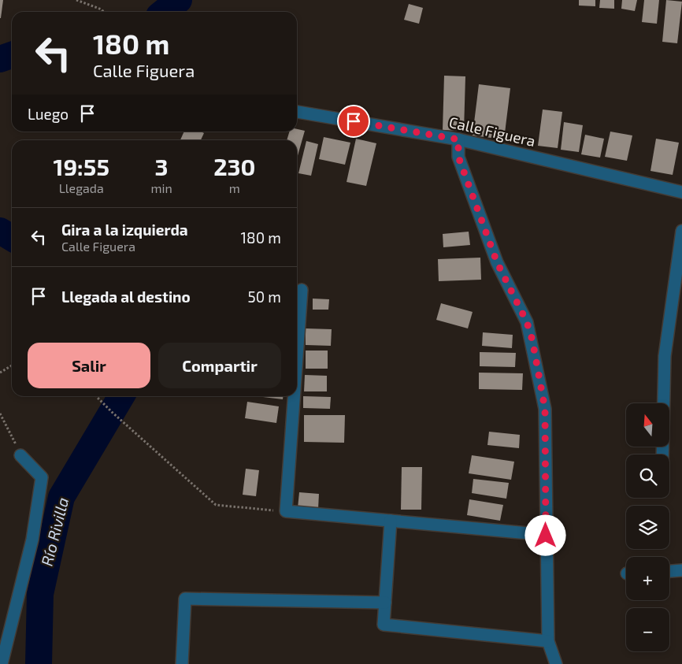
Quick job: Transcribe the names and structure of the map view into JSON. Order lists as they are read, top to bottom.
{
  "streets": {
    "street": ["Calle Figuera"]
  },
  "water": ["Río Rivilla"],
  "north": "top",
  "page": {
    "turn": ["180 m", "Calle Figuera"],
    "then": "Luego",
    "eta": [
      "19:55",
      "Llegada",
      "3",
      "min",
      "230",
      "m"
    ],
    "list": [
      {
        "name": "Gira a la izquierda",
        "note": "Calle Figuera",
        "value": "180 m"
      },
      {
        "name": "Llegada al destino",
        "value": "50 m"
      }
    ],
    "buttons": ["Salir", "Compartir"],
    "map_buttons": ["+", "−"]
  }
}
